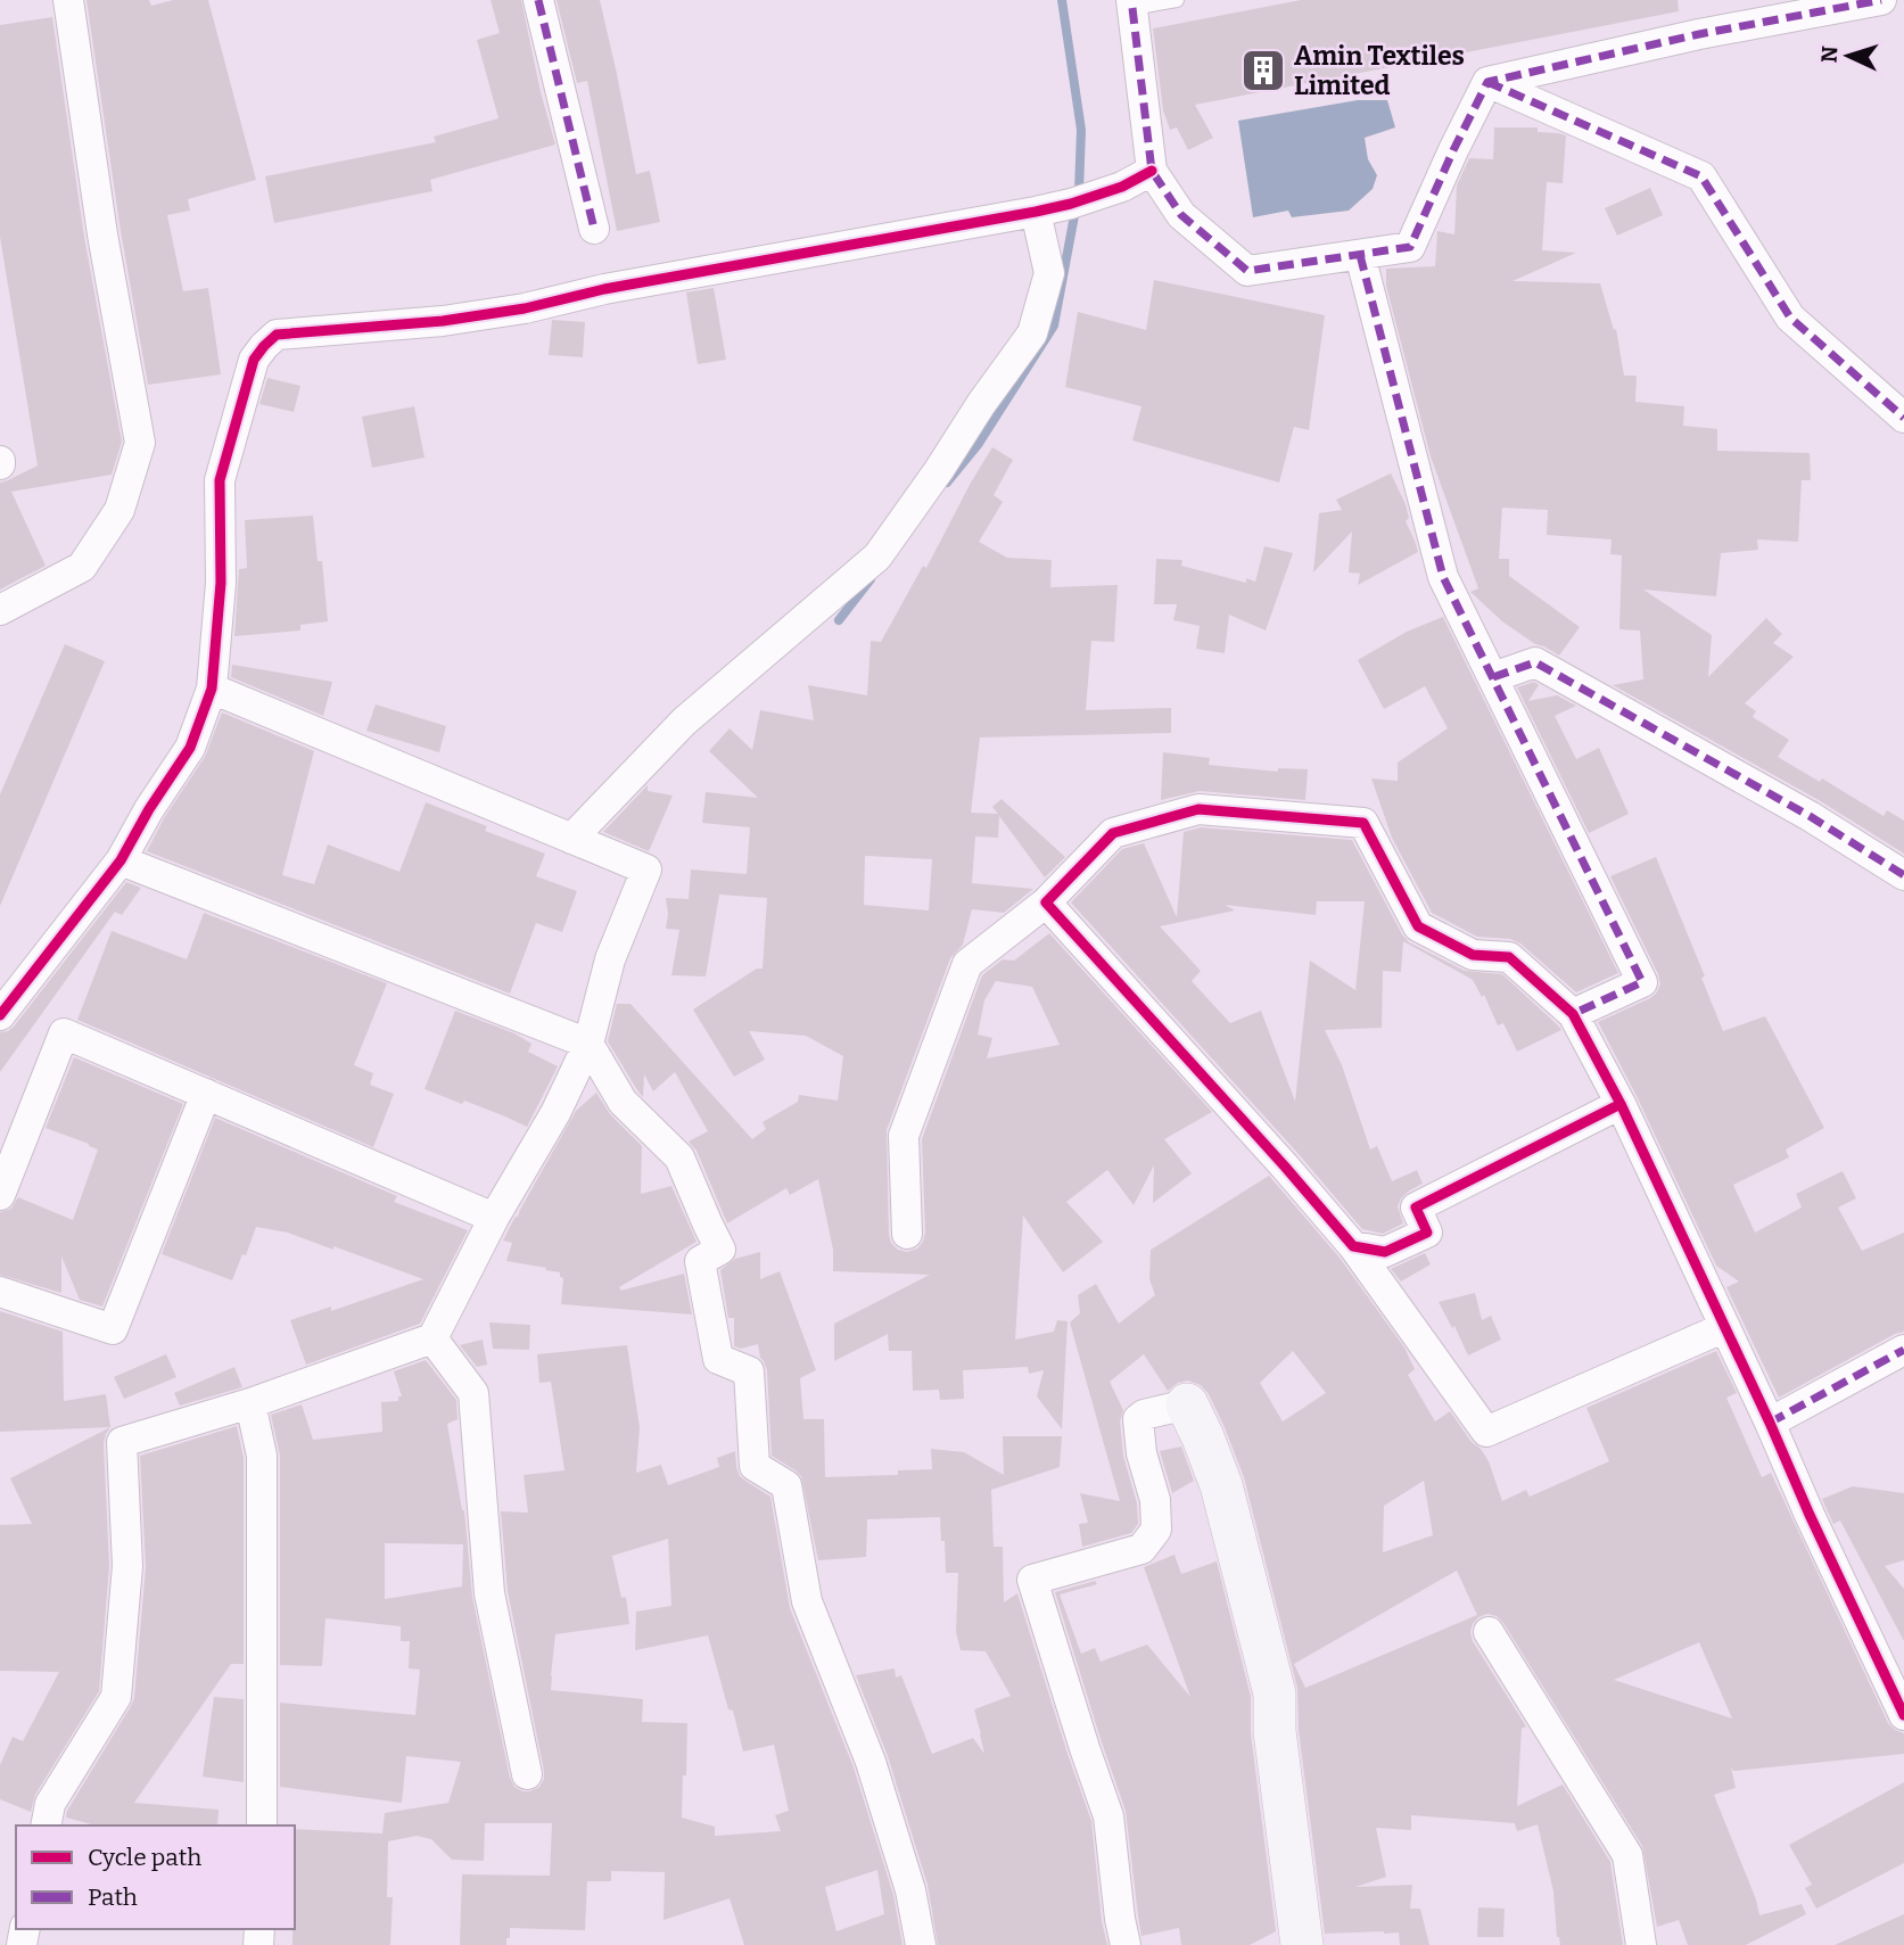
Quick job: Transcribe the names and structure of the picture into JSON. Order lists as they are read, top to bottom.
{
  "places": {
    "building": ["Amin Textiles Limited"]
  },
  "legend": ["Cycle path", "Path"],
  "north": "left"
}
